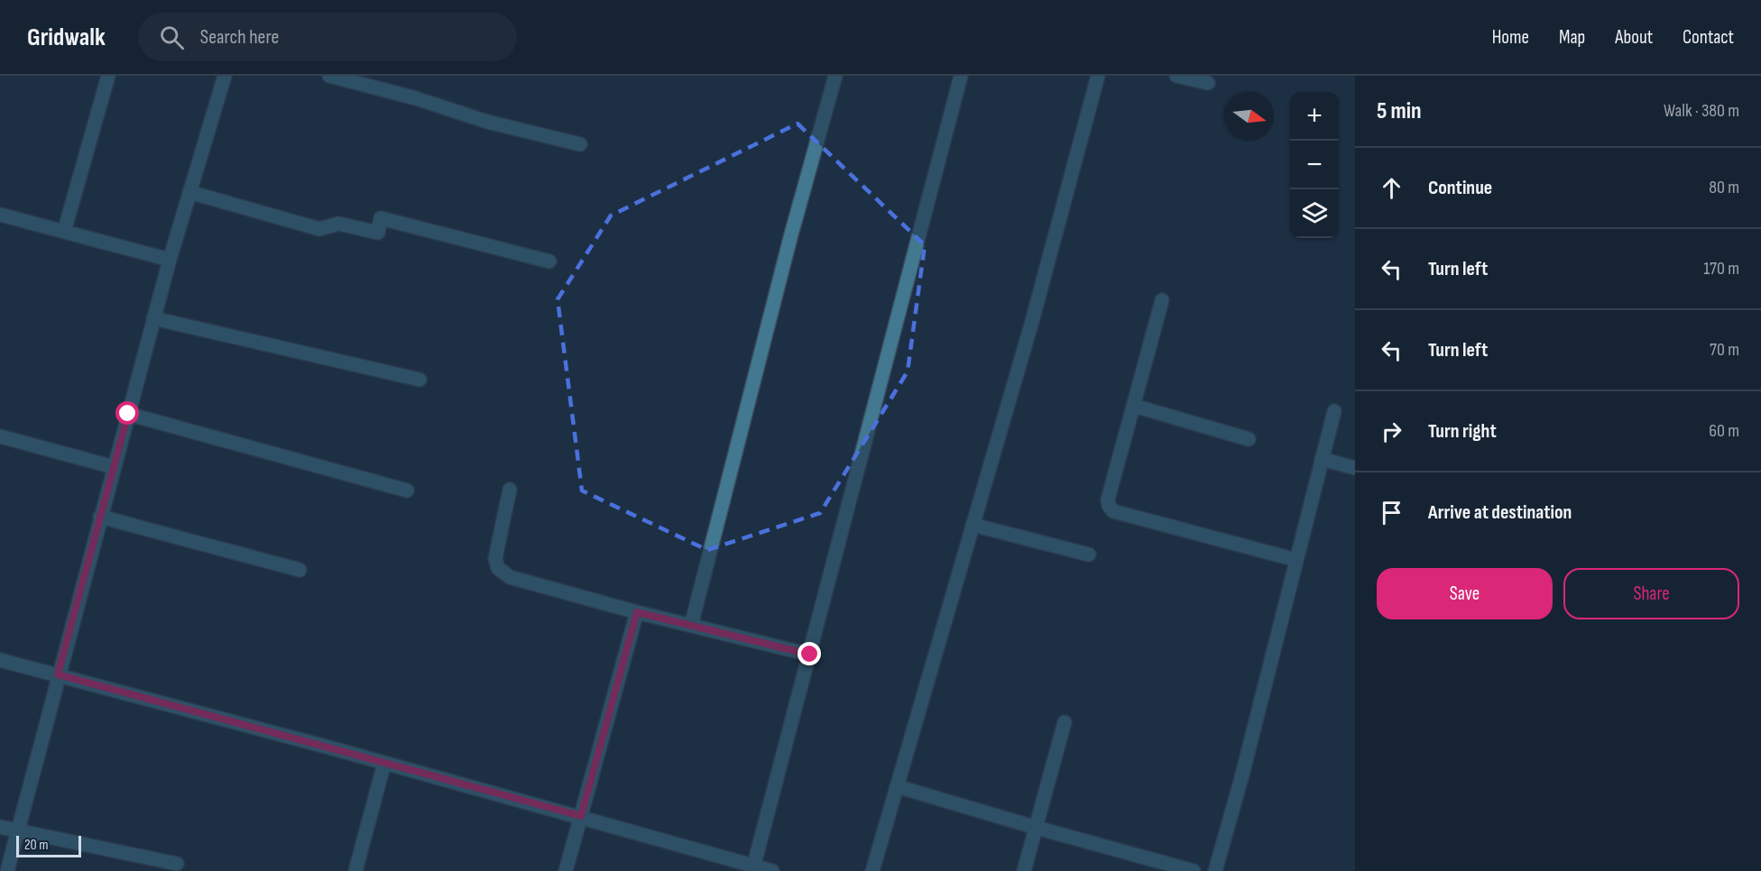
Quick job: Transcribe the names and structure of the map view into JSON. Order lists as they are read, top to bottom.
{
  "scale_bar": "20 m",
  "north": "right",
  "page": {
    "header": "Gridwalk",
    "search": "Search here",
    "nav": [
      "Home",
      "Map",
      "About",
      "Contact"
    ],
    "heading": ["5 min", "Walk · 380 m"],
    "map_buttons": ["+", "−"],
    "list": [
      ["Continue", "80 m"],
      ["Turn left", "170 m"],
      ["Turn left", "70 m"],
      ["Turn right", "60 m"],
      "Arrive at destination"
    ],
    "buttons": ["Save", "Share"],
    "scale": "20 m"
  }
}
